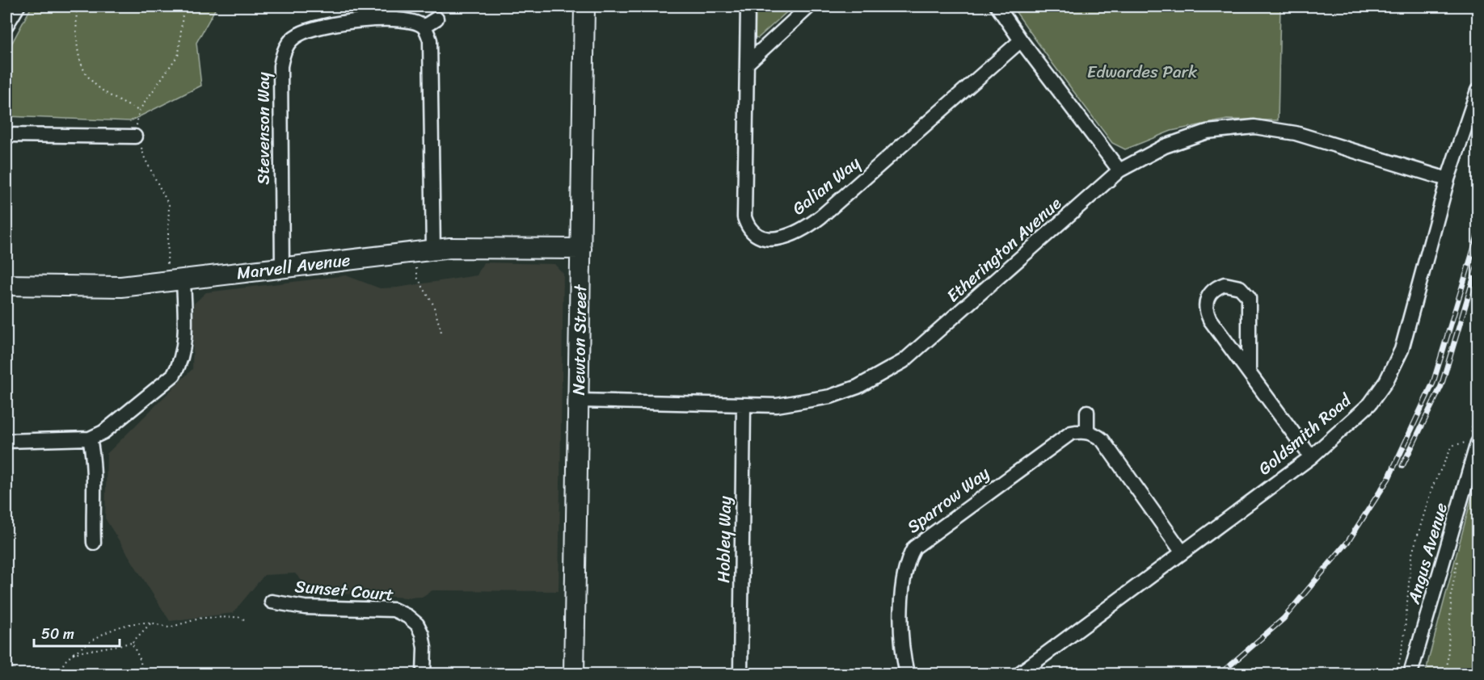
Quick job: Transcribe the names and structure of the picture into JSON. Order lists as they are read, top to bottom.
{
  "streets": {
    "street": [
      "Stevenson Way",
      "Galian Way",
      "Etherington Avenue",
      "Marvell Avenue",
      "Newton Street",
      "Goldsmith Road",
      "Sparrow Way",
      "Hobley Way",
      "Angus Avenue",
      "Sunset Court"
    ]
  },
  "crossings": [
    ["Stevenson Way", "Marvell Avenue"],
    ["Etherington Avenue", "Newton Street"],
    ["Etherington Avenue", "Goldsmith Road"],
    ["Etherington Avenue", "Hobley Way"],
    ["Marvell Avenue", "Newton Street"]
  ],
  "parks": ["Edwardes Park"],
  "scale_bar": "50 m"
}
